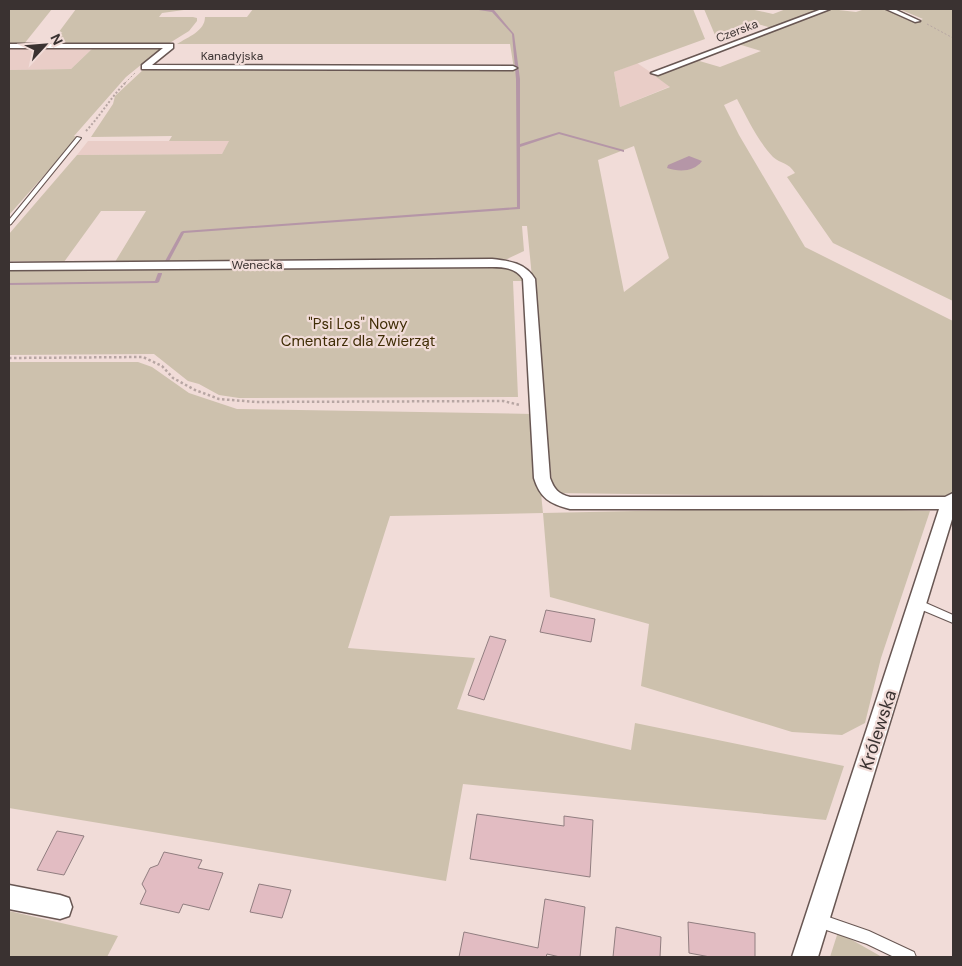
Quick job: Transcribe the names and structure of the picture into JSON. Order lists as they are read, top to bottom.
{
  "streets": {
    "street": [
      "Czerska",
      "Kanadyjska",
      "Wenecka",
      "Królewska"
    ]
  },
  "parks": ["\"Psi Los\" Nowy Cmentarz dla Zwierząt"],
  "north": "top right"
}
